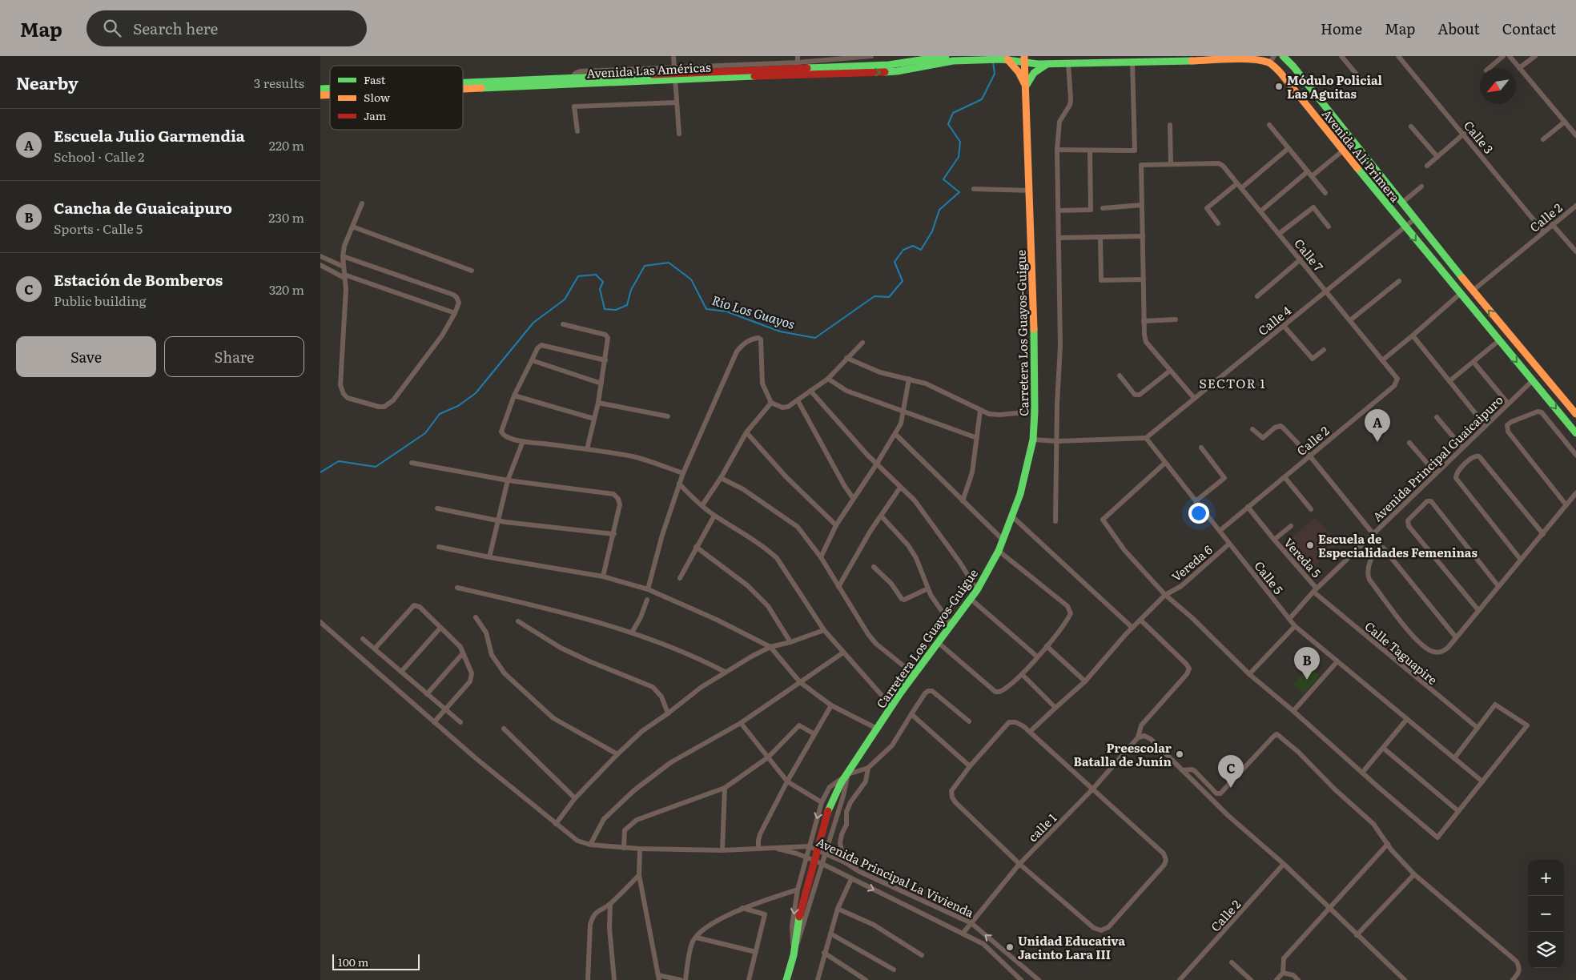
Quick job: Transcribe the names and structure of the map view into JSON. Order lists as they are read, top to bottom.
{
  "streets": {
    "main road": ["Avenida Las Américas", "Avenida Alí Primera", "Carretera Los Guayos-Guigue"],
    "street": [
      "Calle 3",
      "Calle 2",
      "Calle 7",
      "Calle 4",
      "Avenida Principal Guaicaipuro",
      "Vereda 5",
      "Vereda 6",
      "Calle 5",
      "Calle Taguapire",
      "calle 1",
      "Avenida Principal La Vivienda"
    ]
  },
  "crossings": [
    ["Avenida Las Américas", "Avenida Alí Primera"],
    ["Avenida Las Américas", "Carretera Los Guayos-Guigue"],
    ["Calle 3", "Calle 2"],
    ["Avenida Alí Primera", "Calle 2"],
    ["Avenida Alí Primera", "Calle 4"],
    ["Avenida Alí Primera", "Carretera Los Guayos-Guigue"],
    ["Avenida Alí Primera", "Avenida Principal Guaicaipuro"],
    ["Calle 2", "Calle 7"],
    ["Calle 2", "Vereda 5"],
    ["Calle 2", "Calle 5"],
    ["Calle 7", "Calle 4"],
    ["Calle 4", "Calle 5"],
    ["Avenida Principal Guaicaipuro", "Vereda 5"],
    ["Avenida Principal Guaicaipuro", "Calle 5"],
    ["Avenida Principal Guaicaipuro", "Calle Taguapire"],
    ["Vereda 5", "Calle Taguapire"],
    ["Vereda 6", "Calle 5"],
    ["Vereda 6", "calle 1"],
    ["calle 1", "Avenida Principal La Vivienda"]
  ],
  "districts": ["SECTOR 1"],
  "water": ["Río Los Guayos"],
  "places": [
    "Módulo Policial Las Aguitas",
    "Escuela de Especialidades Femeninas",
    "Preescolar Batalla de Junín",
    "Unidad Educativa Jacinto Lara III"
  ],
  "legend": ["Fast", "Slow", "Jam"],
  "scale_bar": "100 m",
  "north": "bottom left",
  "page": {
    "header": "Map",
    "search": "Search here",
    "nav": [
      "Home",
      "Map",
      "About",
      "Contact"
    ],
    "heading": ["Nearby", "3 results"],
    "list": [
      {
        "mark": "A",
        "name": "Escuela Julio Garmendia",
        "note": "School · Calle 2",
        "value": "220 m"
      },
      {
        "mark": "B",
        "name": "Cancha de Guaicaipuro",
        "note": "Sports · Calle 5",
        "value": "230 m"
      },
      {
        "mark": "C",
        "name": "Estación de Bomberos",
        "note": "Public building",
        "value": "320 m"
      }
    ],
    "buttons": ["Save", "Share"],
    "pins": ["A", "B", "C"],
    "map_buttons": ["+", "−"],
    "scale": "100 m"
  }
}
